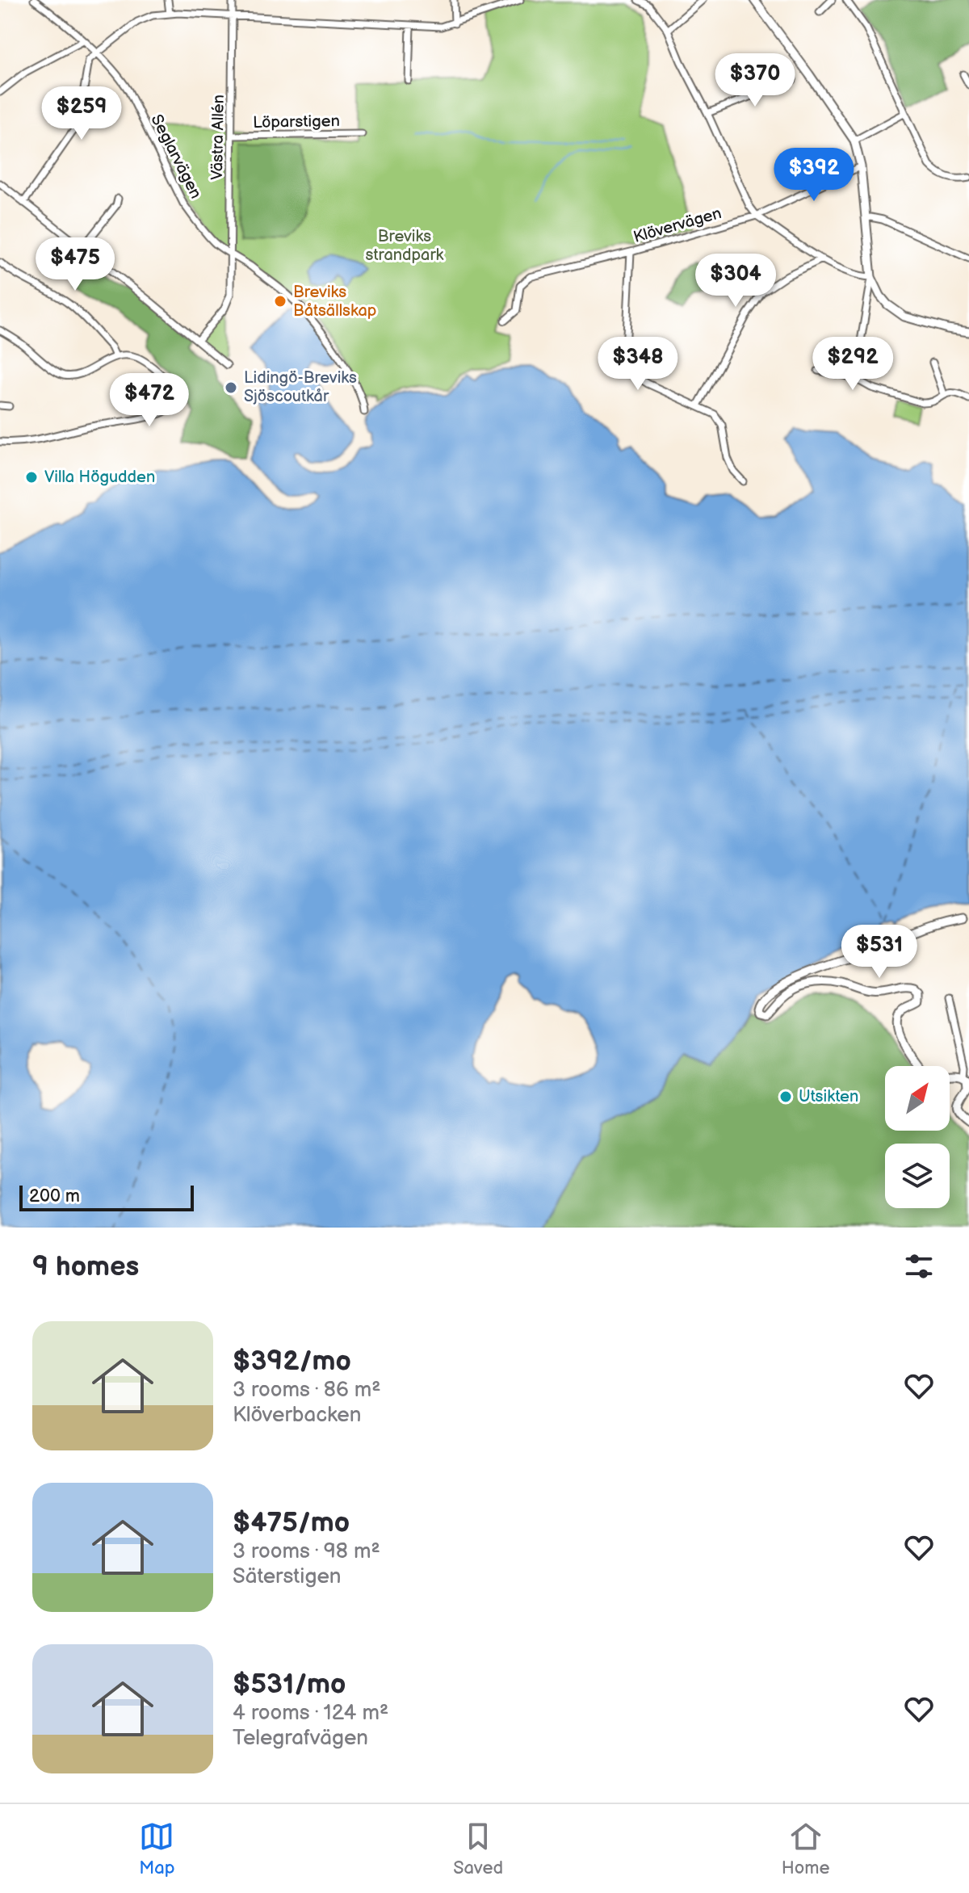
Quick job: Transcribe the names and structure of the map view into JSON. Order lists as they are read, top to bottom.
{
  "streets": {
    "street": [
      "Löparstigen",
      "Västra Allén",
      "Seglarvägen",
      "Klövervägen"
    ]
  },
  "crossings": [
    ["Löparstigen", "Västra Allén"],
    ["Västra Allén", "Seglarvägen"]
  ],
  "parks": ["Breviks strandpark"],
  "places": [
    "Breviks Båtsällskap",
    "Lidingö-Breviks Sjöscoutkår",
    "Villa Högudden",
    "Utsikten"
  ],
  "scale_bar": "200 m",
  "north": "top right",
  "page": {
    "price": [
      "$370",
      "$259",
      "$392",
      "$475",
      "$304",
      "$348",
      "$292",
      "$472",
      "$531"
    ],
    "scale": "200 m",
    "heading": "9 homes",
    "list": [
      {
        "name": "$392/mo",
        "note": "3 rooms · 86 m² · Klöverbacken"
      },
      {
        "name": "$475/mo",
        "note": "3 rooms · 98 m² · Säterstigen"
      },
      {
        "name": "$531/mo",
        "note": "4 rooms · 124 m² · Telegrafvägen"
      }
    ],
    "tabs": ["Map", "Saved", "Home"]
  }
}
